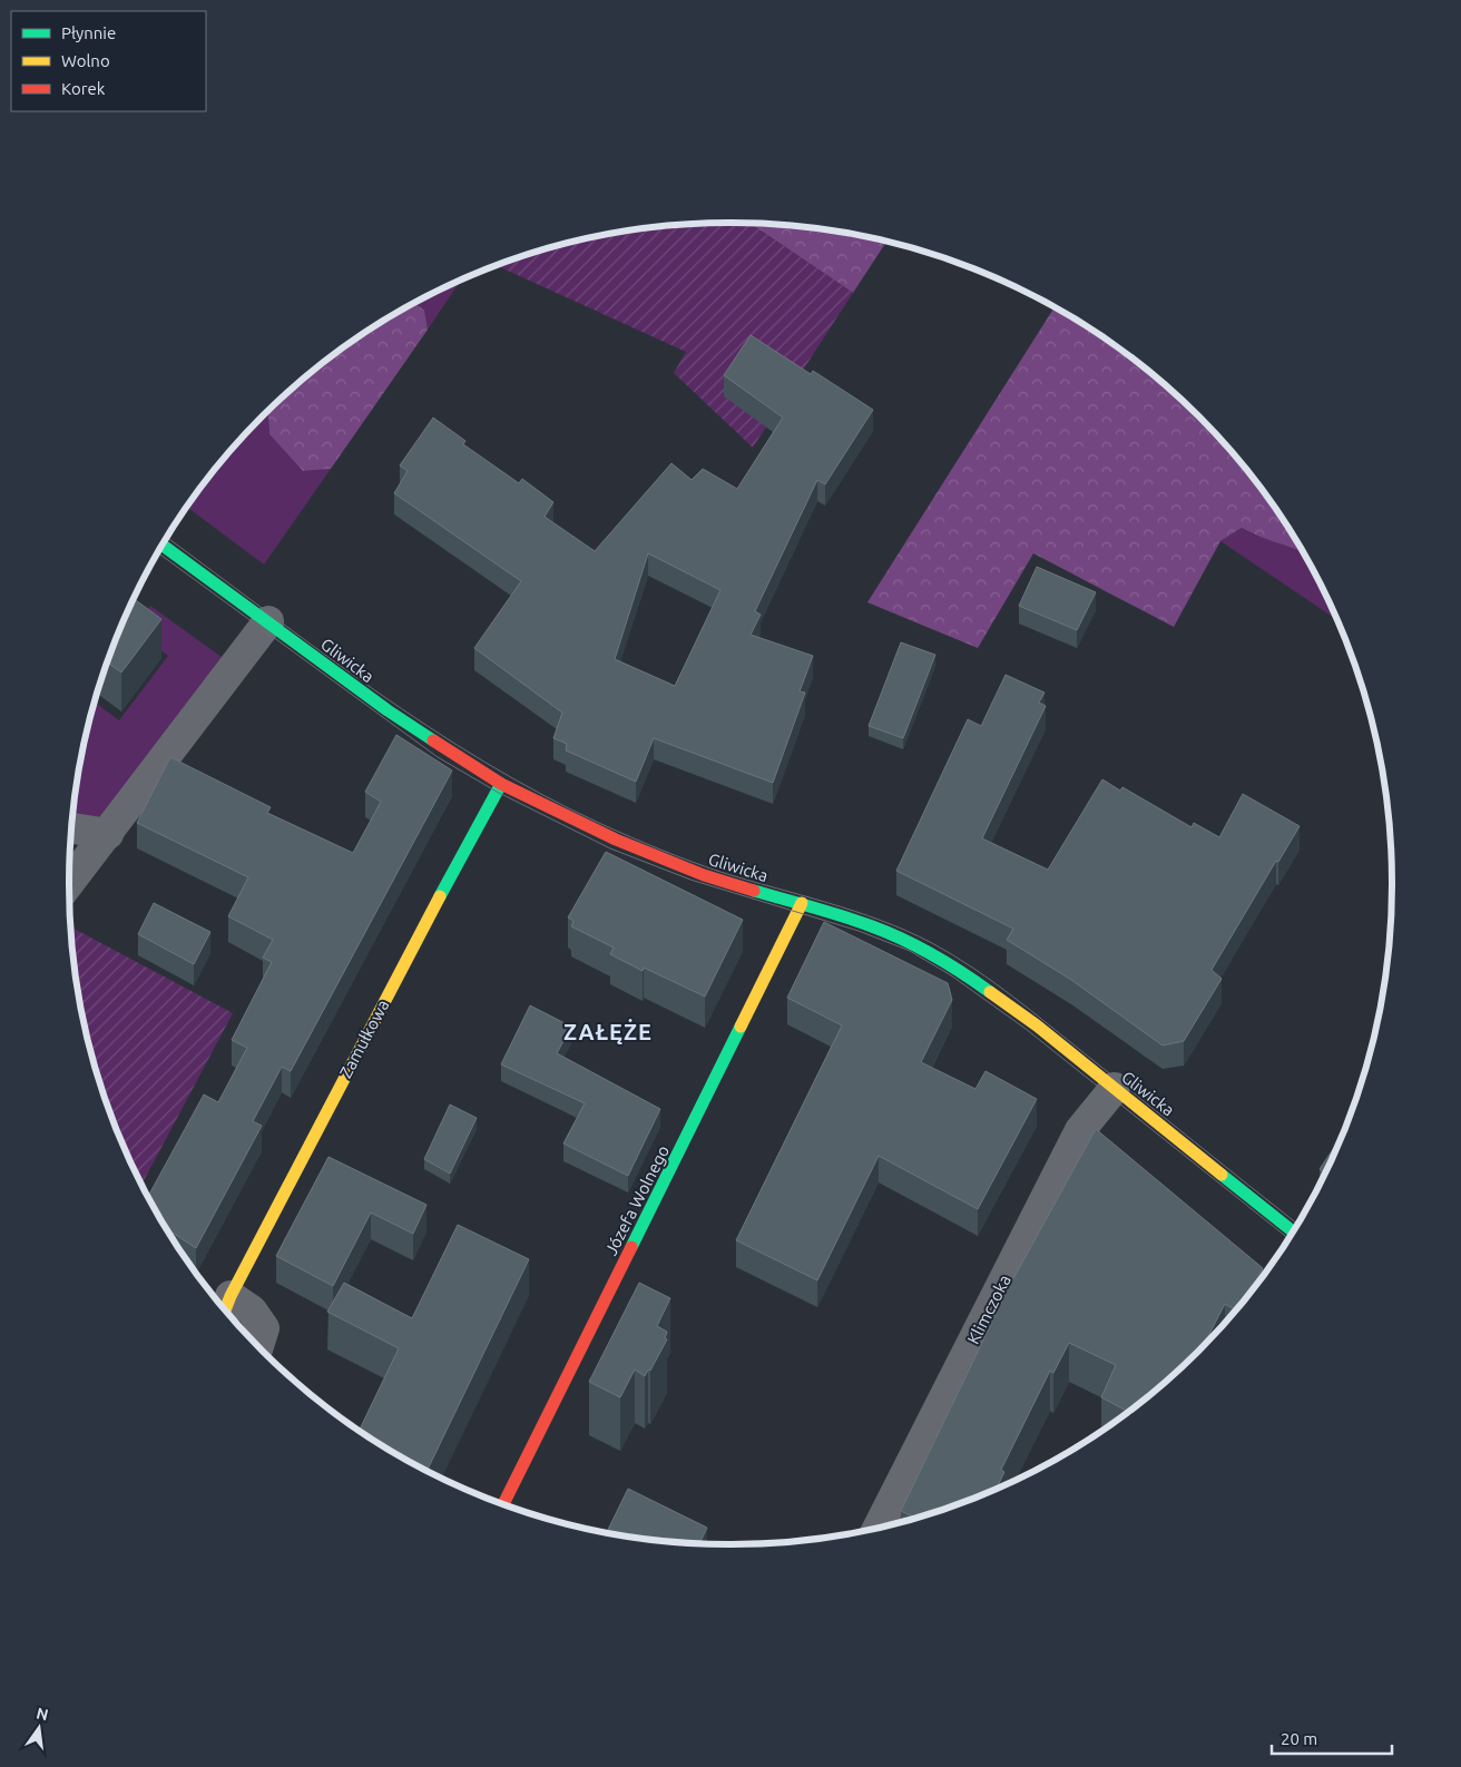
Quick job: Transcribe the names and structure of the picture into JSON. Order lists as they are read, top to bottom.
{
  "streets": {
    "street": [
      "Gliwicka",
      "Zamułkowa",
      "Józefa Wolnego",
      "Klimczoka"
    ]
  },
  "crossings": [
    ["Gliwicka", "Zamułkowa"],
    ["Gliwicka", "Józefa Wolnego"],
    ["Gliwicka", "Klimczoka"]
  ],
  "districts": ["ZAŁĘŻE"],
  "legend": ["Płynnie", "Wolno", "Korek"],
  "scale_bar": "20 m",
  "north": "top"
}
